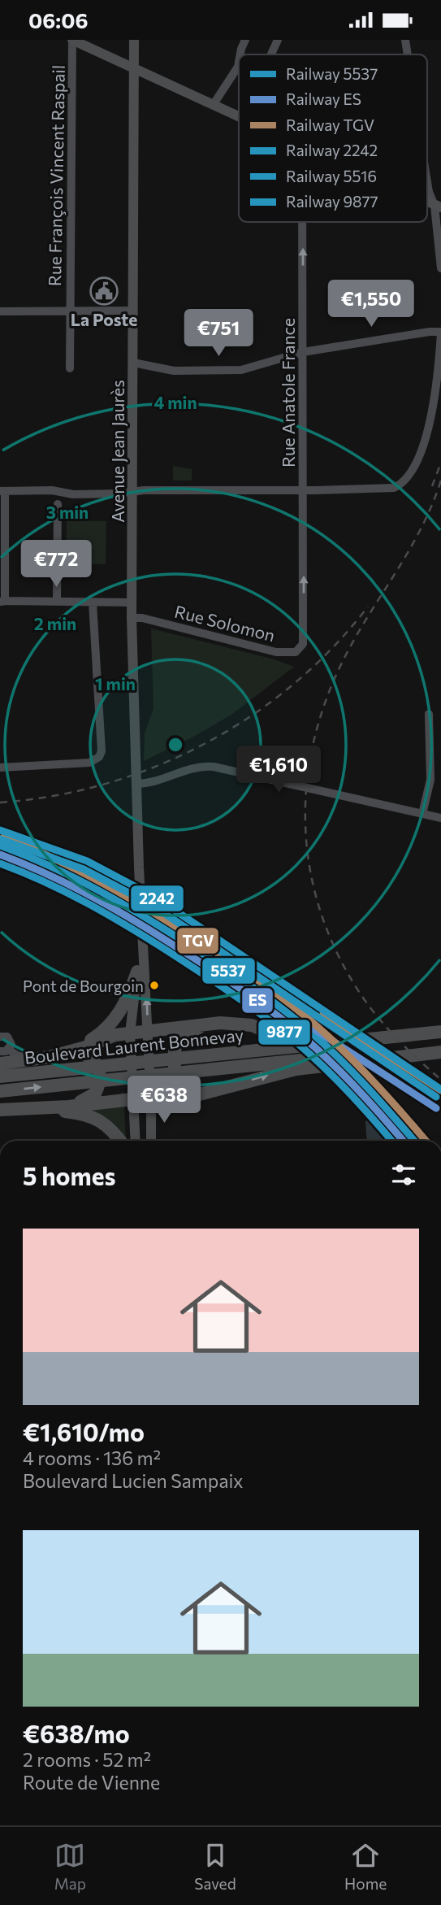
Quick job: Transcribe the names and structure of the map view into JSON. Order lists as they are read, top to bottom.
{
  "streets": {
    "highway": ["Boulevard Laurent Bonnevay"],
    "main road": ["Avenue Jean Jaurès"],
    "street": ["Rue François Vincent Raspail", "Rue Anatole France", "Rue Solomon"]
  },
  "crossings": [
    ["Rue Anatole France", "Rue Solomon"],
    ["Avenue Jean Jaurès", "Rue Solomon"]
  ],
  "one_way": ["Rue Anatole France"],
  "places": {
    "public building": ["La Poste"],
    "other": ["Pont de Bourgoin"]
  },
  "lines": [
    "rail line 2242",
    "rail line TGV",
    "rail line 5516",
    "rail line 5537",
    "rail line ES",
    "rail line 9877"
  ],
  "legend": [
    "Railway 5537",
    "Railway ES",
    "Railway TGV",
    "Railway 2242",
    "Railway 5516",
    "Railway 9877"
  ],
  "page": {
    "status": "06:06",
    "price": [
      "€1,550",
      "€751",
      "€772",
      "€1,610",
      "€638"
    ],
    "heading": "5 homes",
    "list": [
      {
        "name": "€1,610/mo",
        "note": "4 rooms · 136 m² · Boulevard Lucien Sampaix"
      },
      {
        "name": "€638/mo",
        "note": "2 rooms · 52 m² · Route de Vienne"
      }
    ],
    "tabs": ["Map", "Saved", "Home"]
  },
  "rings": [
    "4 min",
    "3 min",
    "2 min",
    "1 min"
  ]
}
